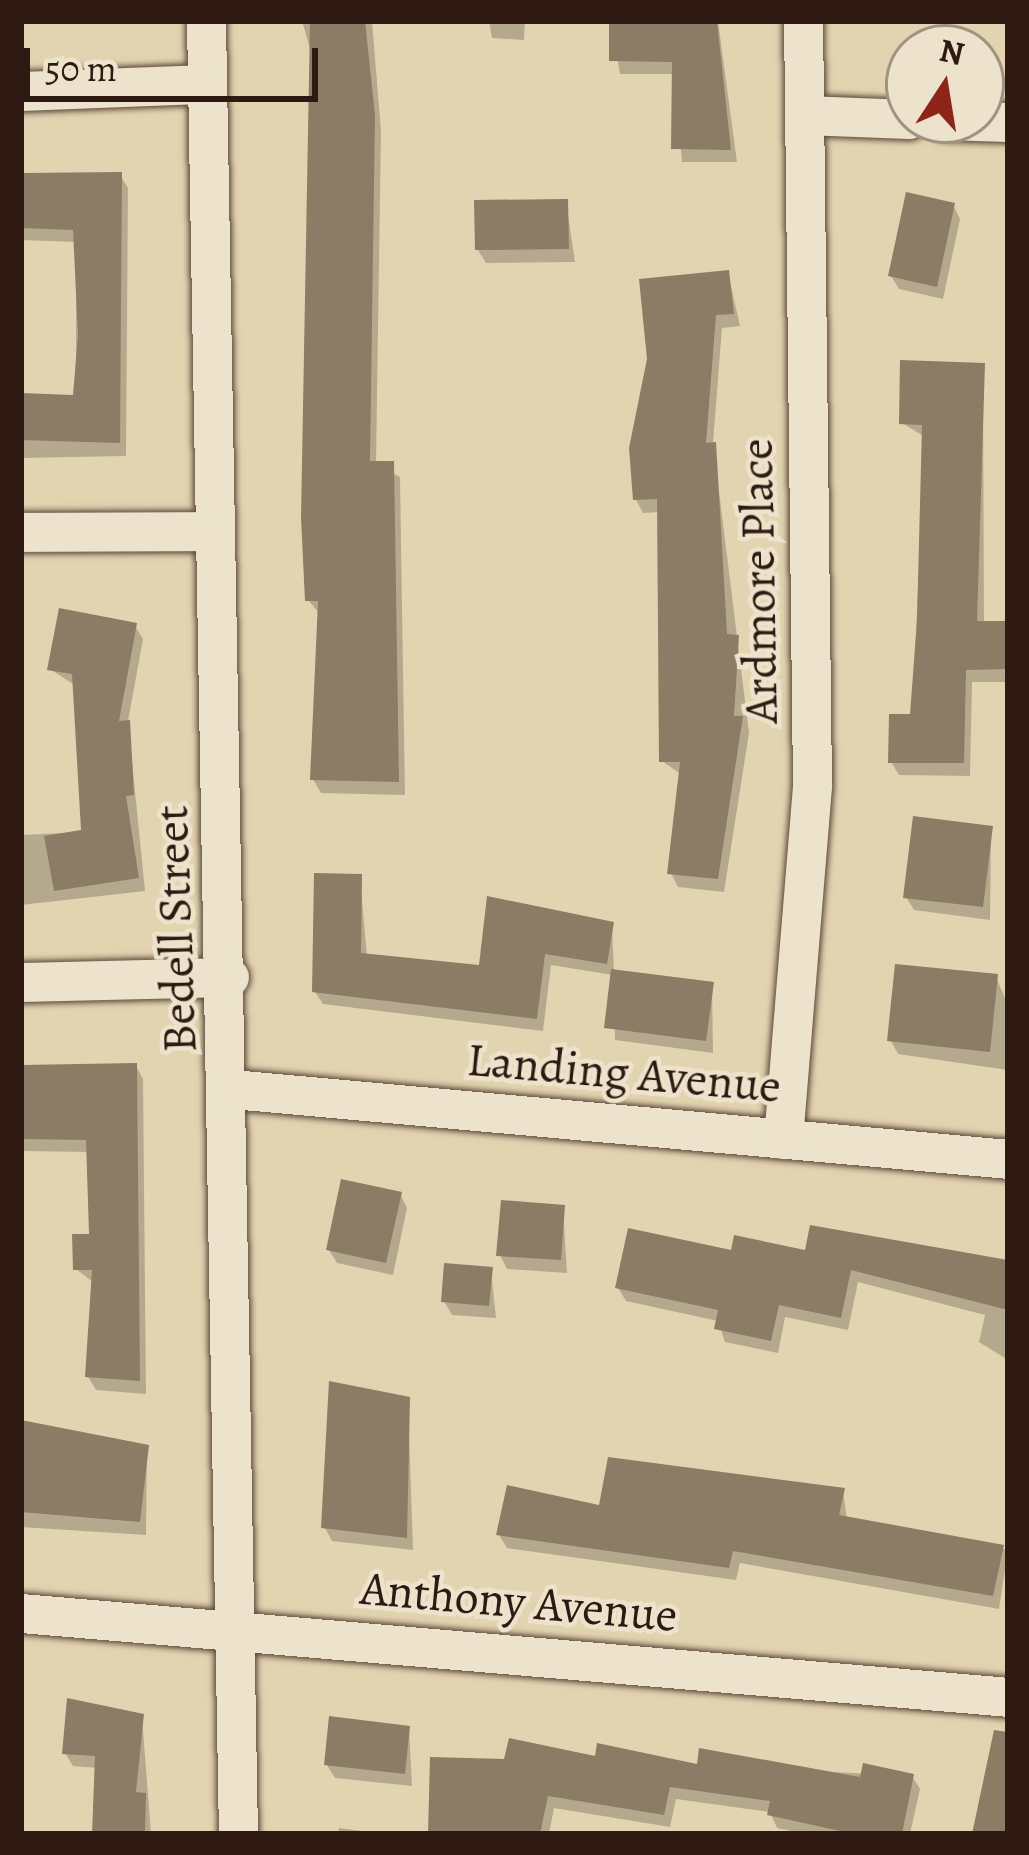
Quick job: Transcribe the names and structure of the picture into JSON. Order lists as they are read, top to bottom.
{
  "streets": {
    "street": [
      "Ardmore Place",
      "Bedell Street",
      "Landing Avenue",
      "Anthony Avenue"
    ]
  },
  "crossings": [
    ["Ardmore Place", "Landing Avenue"],
    ["Bedell Street", "Landing Avenue"],
    ["Bedell Street", "Anthony Avenue"]
  ],
  "scale_bar": "50 m",
  "north": "top"
}
